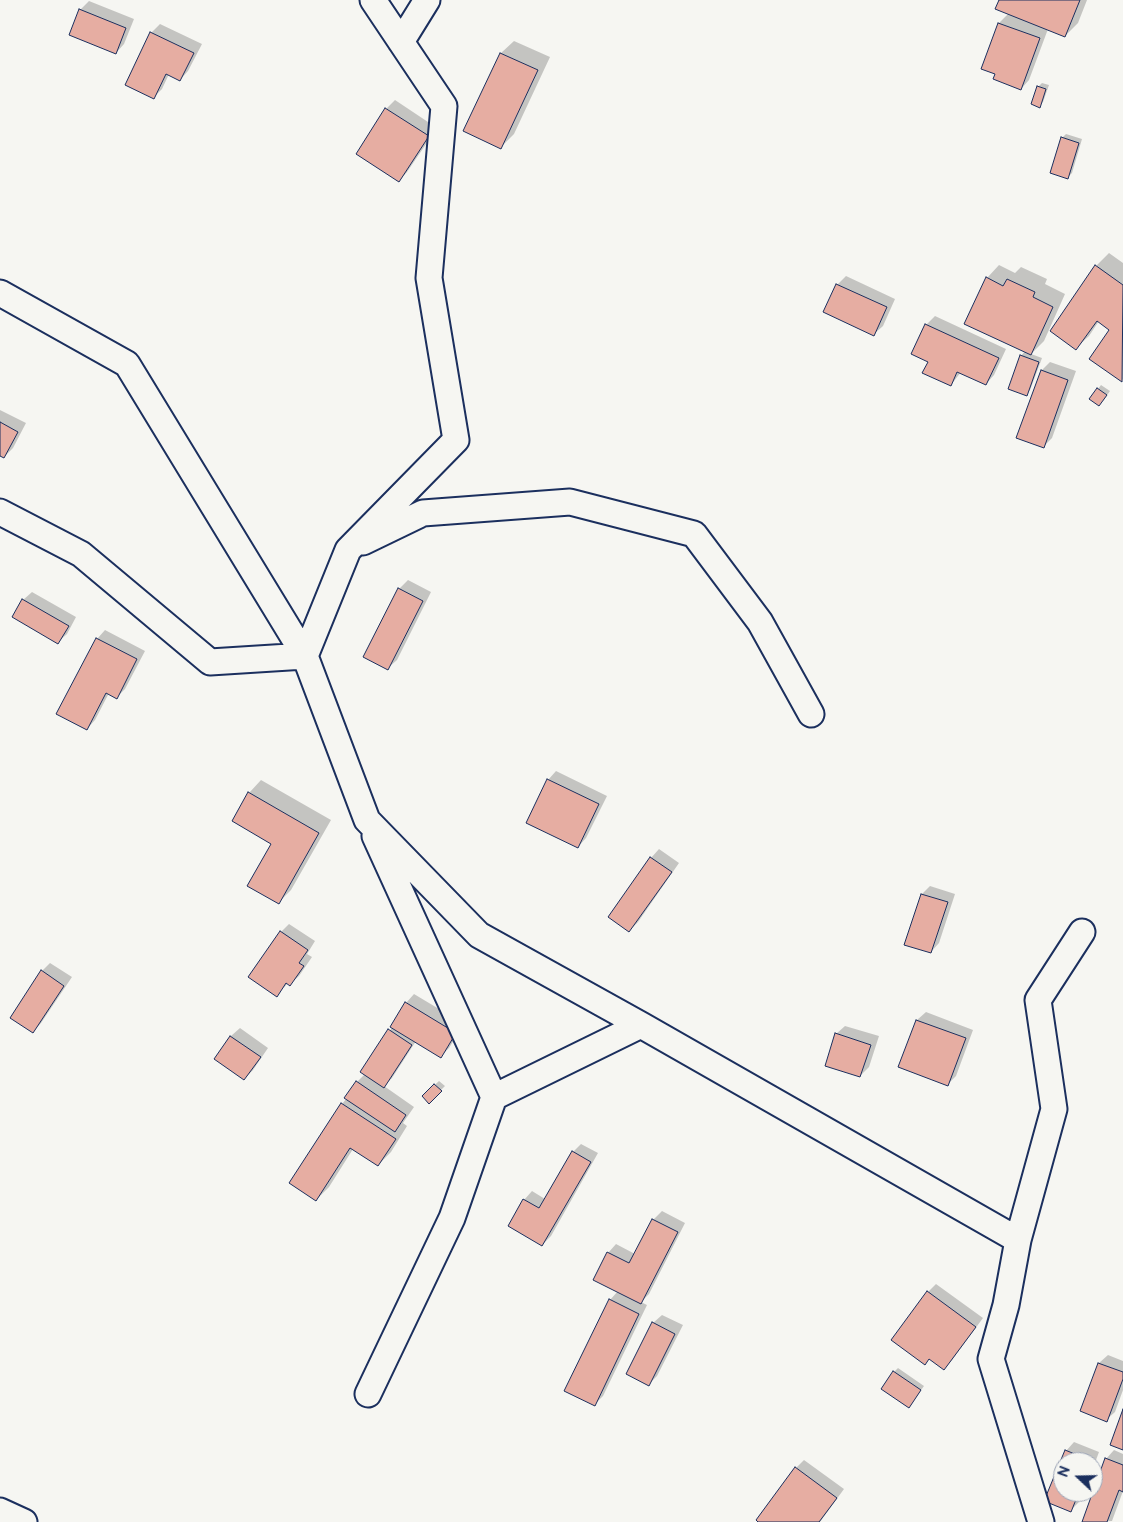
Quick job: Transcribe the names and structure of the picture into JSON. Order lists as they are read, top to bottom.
{
  "north": "left"
}
